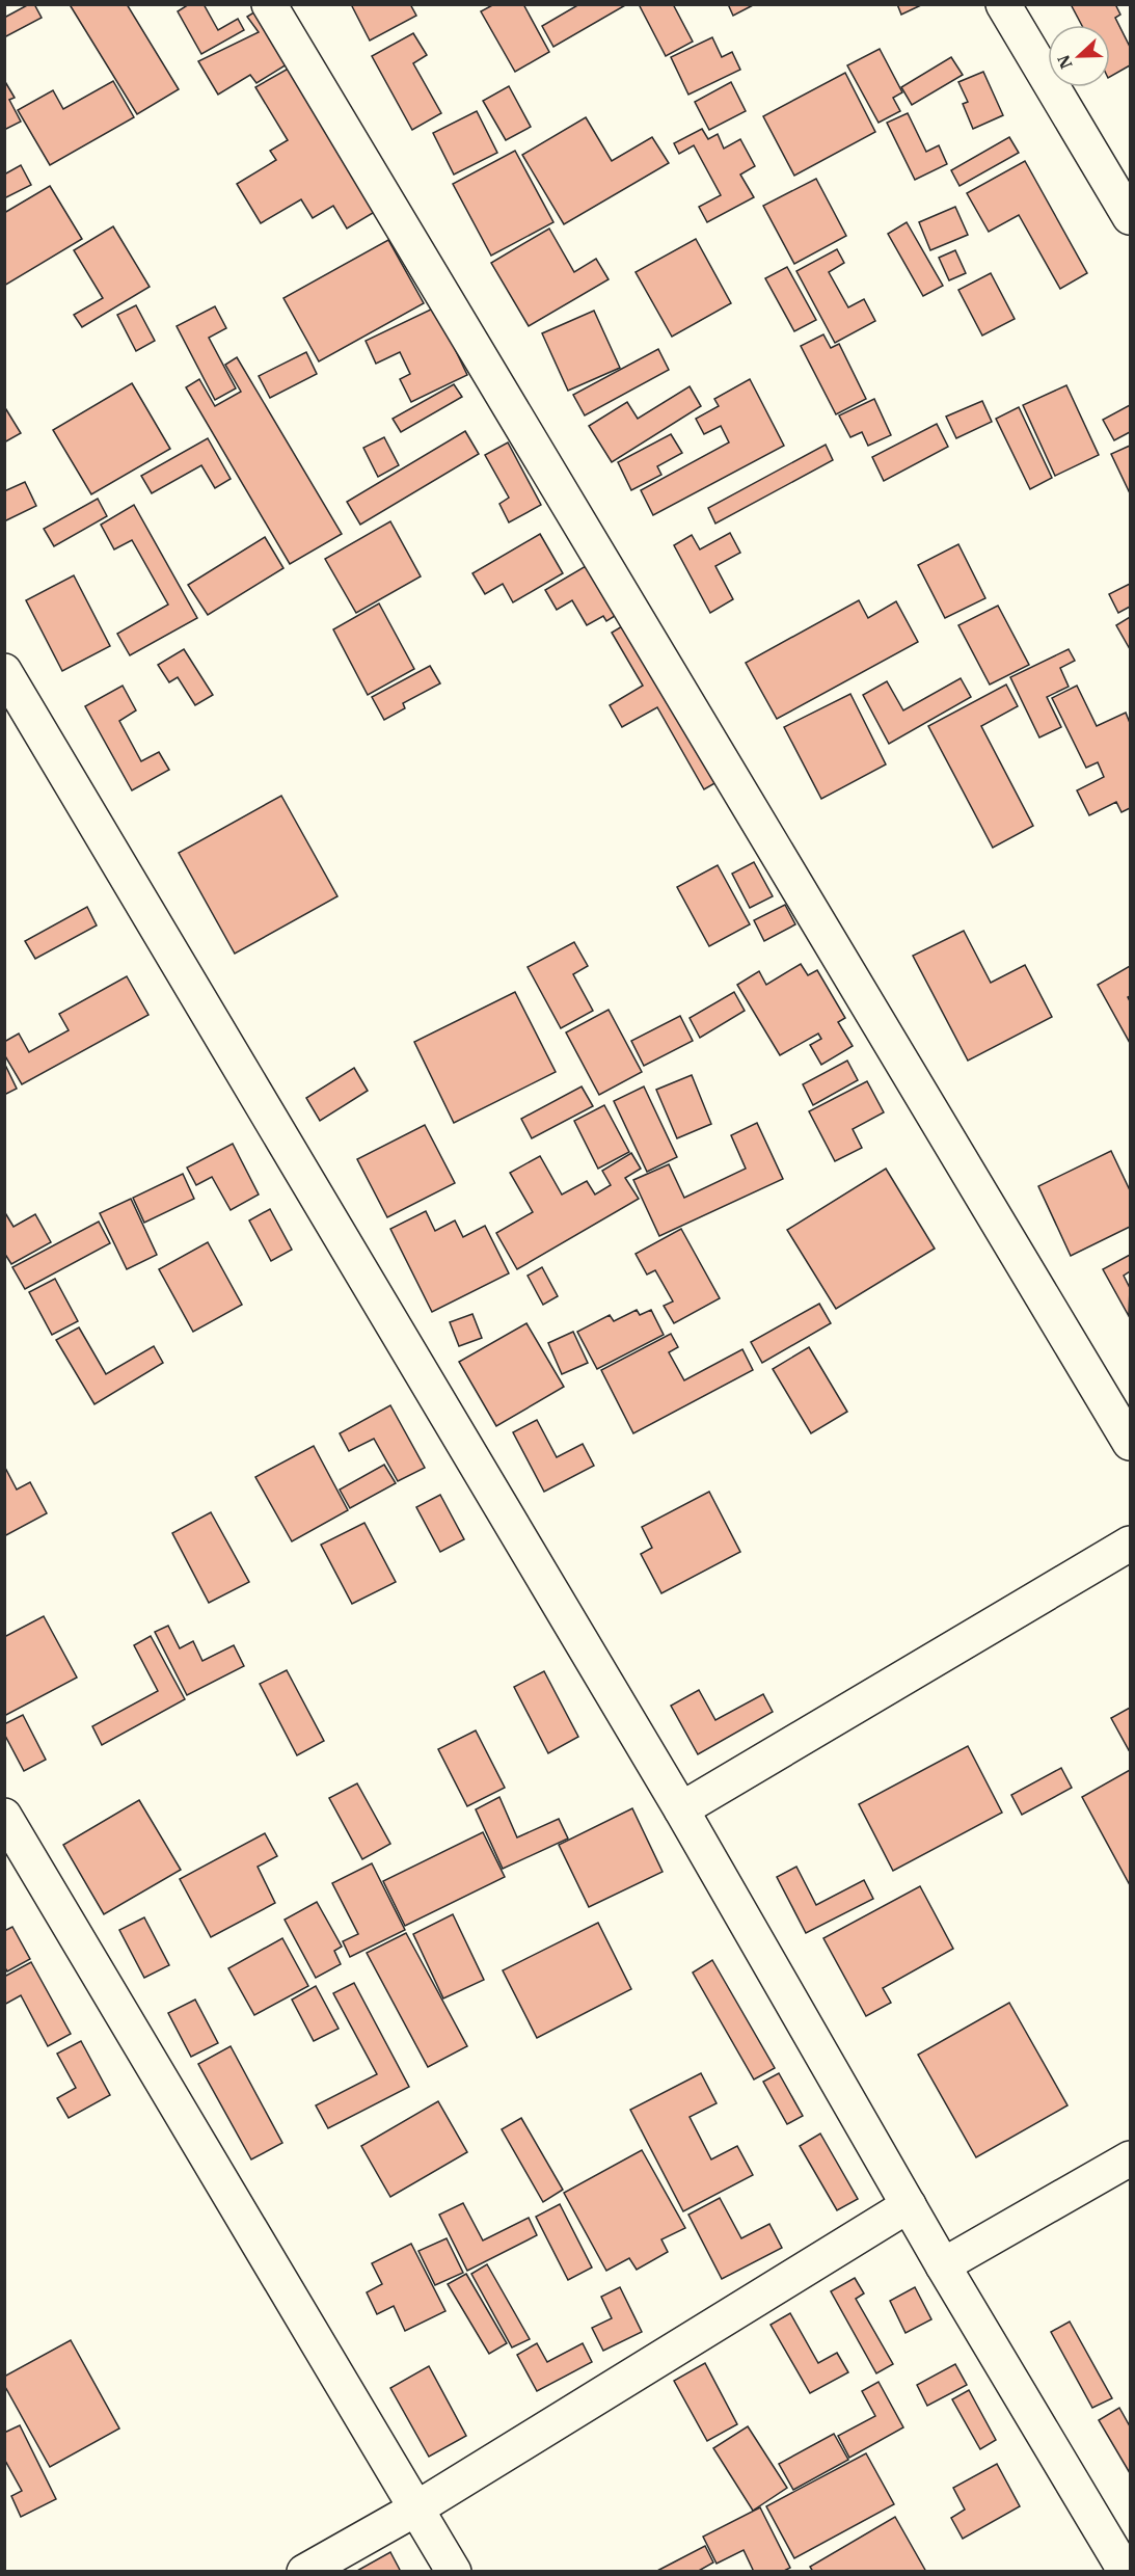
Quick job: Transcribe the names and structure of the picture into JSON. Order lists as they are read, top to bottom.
{
  "north": "left"
}
